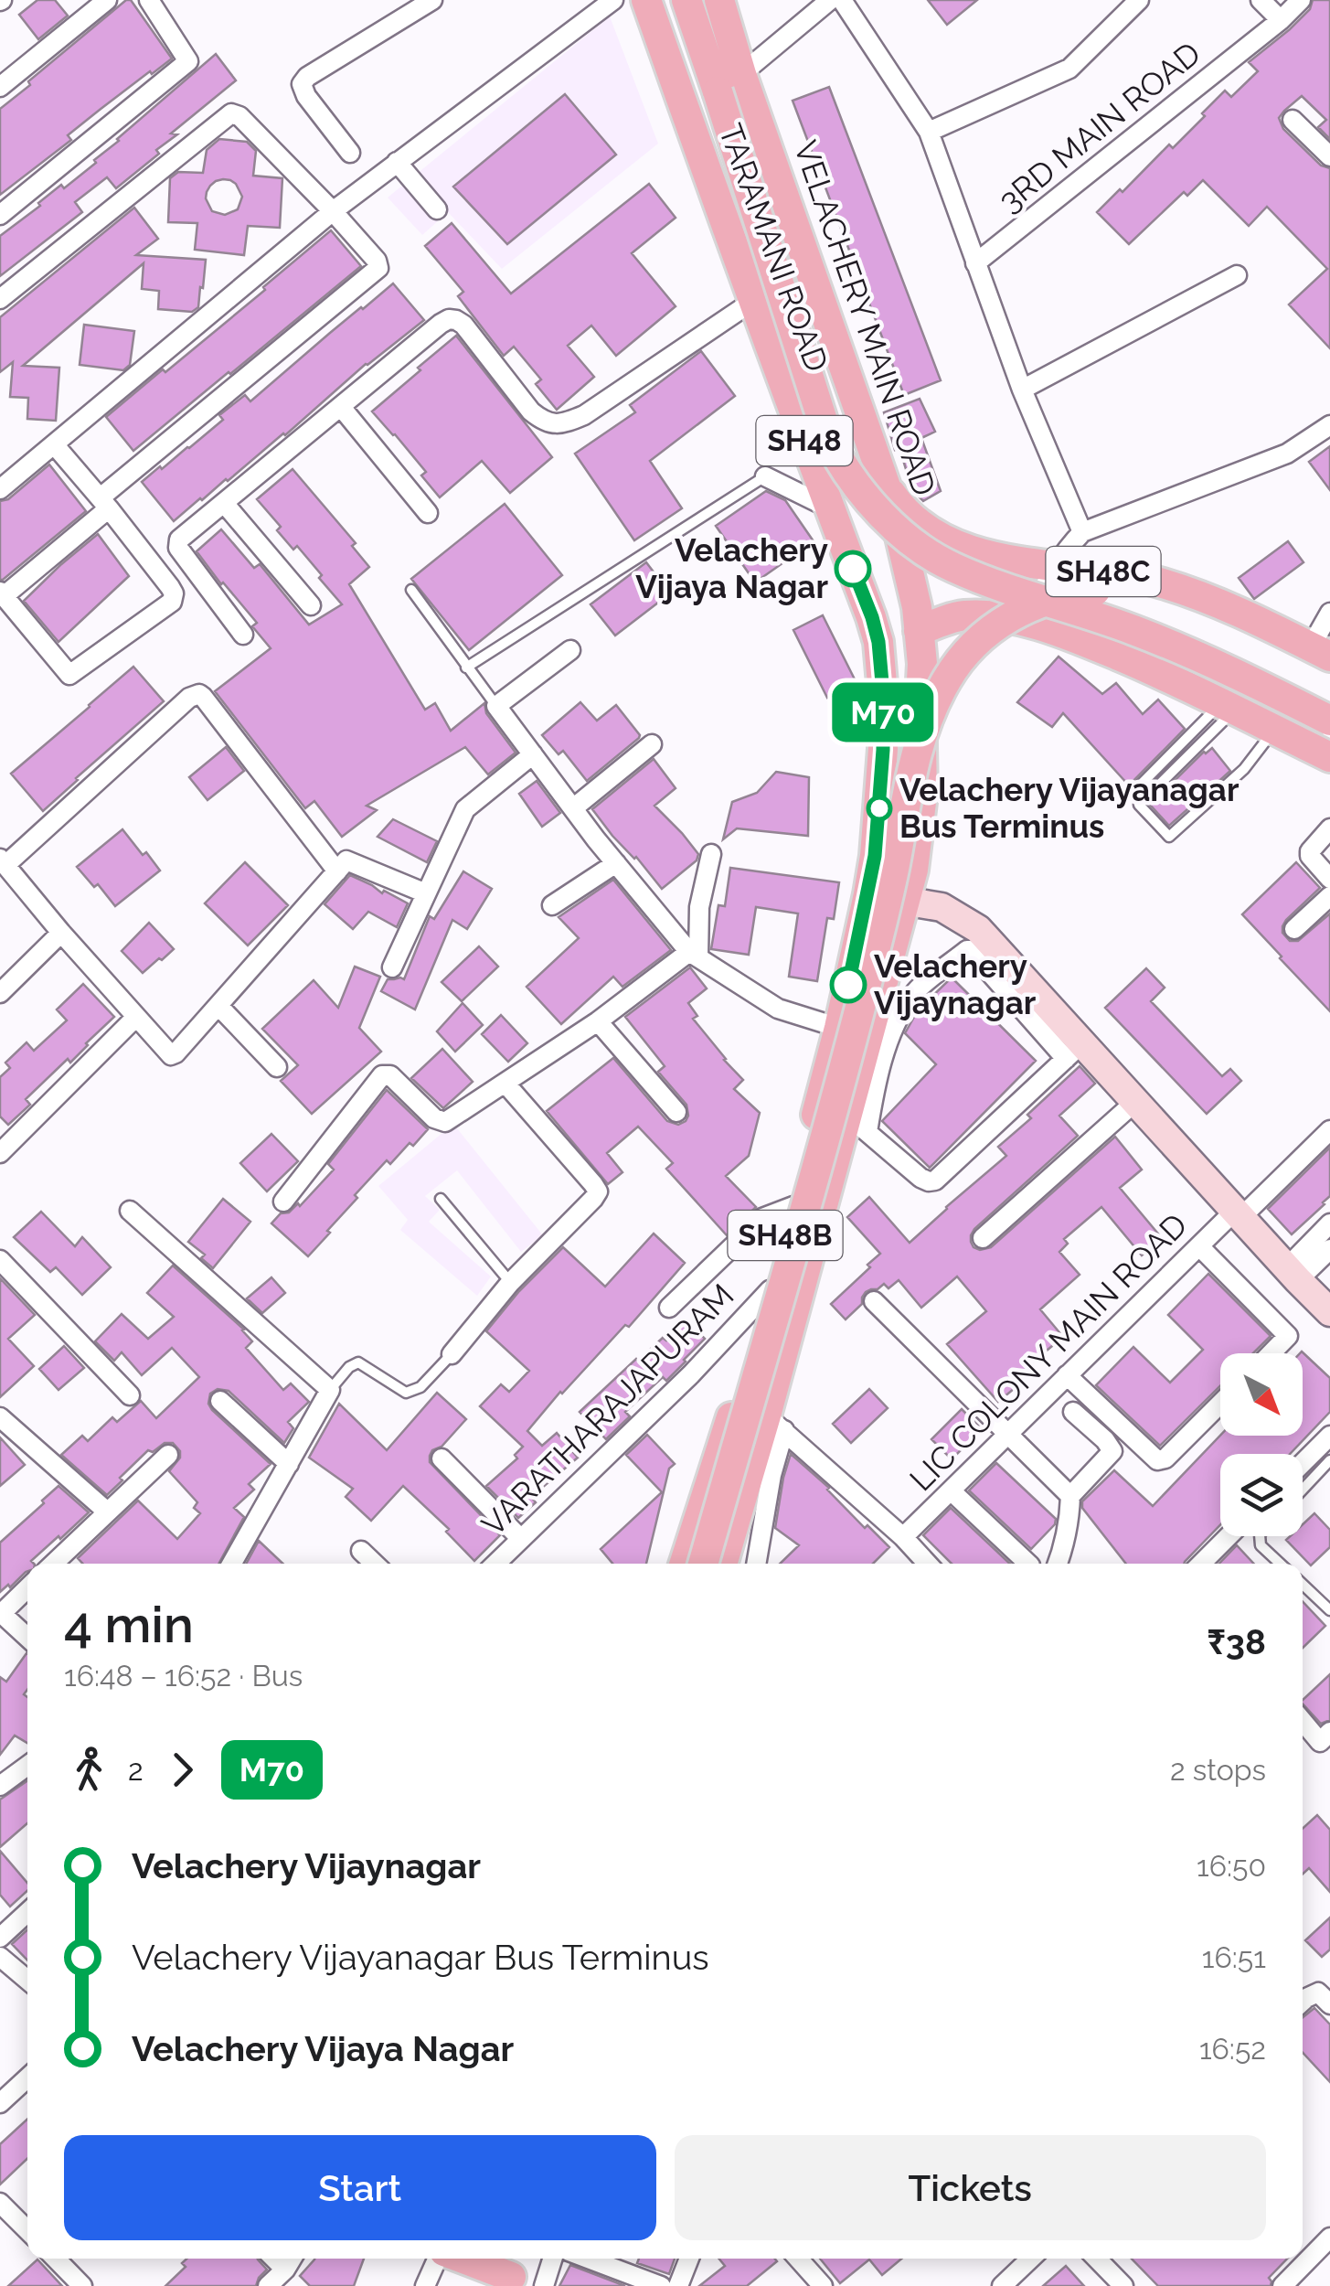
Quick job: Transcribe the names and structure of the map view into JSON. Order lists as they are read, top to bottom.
{
  "streets": {
    "main road": [
      "TARAMANI ROAD",
      "VELACHERY MAIN ROAD",
      "SH48",
      "SH48C",
      "SH48B"
    ],
    "street": ["3RD MAIN ROAD", "LIC COLONY MAIN ROAD", "VARATHARAJAPURAM"]
  },
  "crossings": [
    ["TARAMANI ROAD", "SH48B"],
    ["VELACHERY MAIN ROAD", "SH48C"],
    ["VELACHERY MAIN ROAD", "SH48B"],
    ["SH48B", "VARATHARAJAPURAM"]
  ],
  "places": ["Velachery Vijaya Nagar", "Velachery Vijayanagar Bus Terminus", "Velachery Vijaynagar"],
  "lines": ["bus line M70"],
  "north": "bottom right",
  "page": {
    "on_map": "M70",
    "heading": ["4 min", "16:48 – 16:52 · Bus", "₹38"],
    "legs": ["2", "M70", "2 stops"],
    "list": [
      {
        "name": "Velachery Vijaynagar",
        "value": "16:50"
      },
      {
        "name": "Velachery Vijayanagar Bus Terminus",
        "value": "16:51"
      },
      {
        "name": "Velachery Vijaya Nagar",
        "value": "16:52"
      }
    ],
    "buttons": ["Start", "Tickets"]
  }
}
